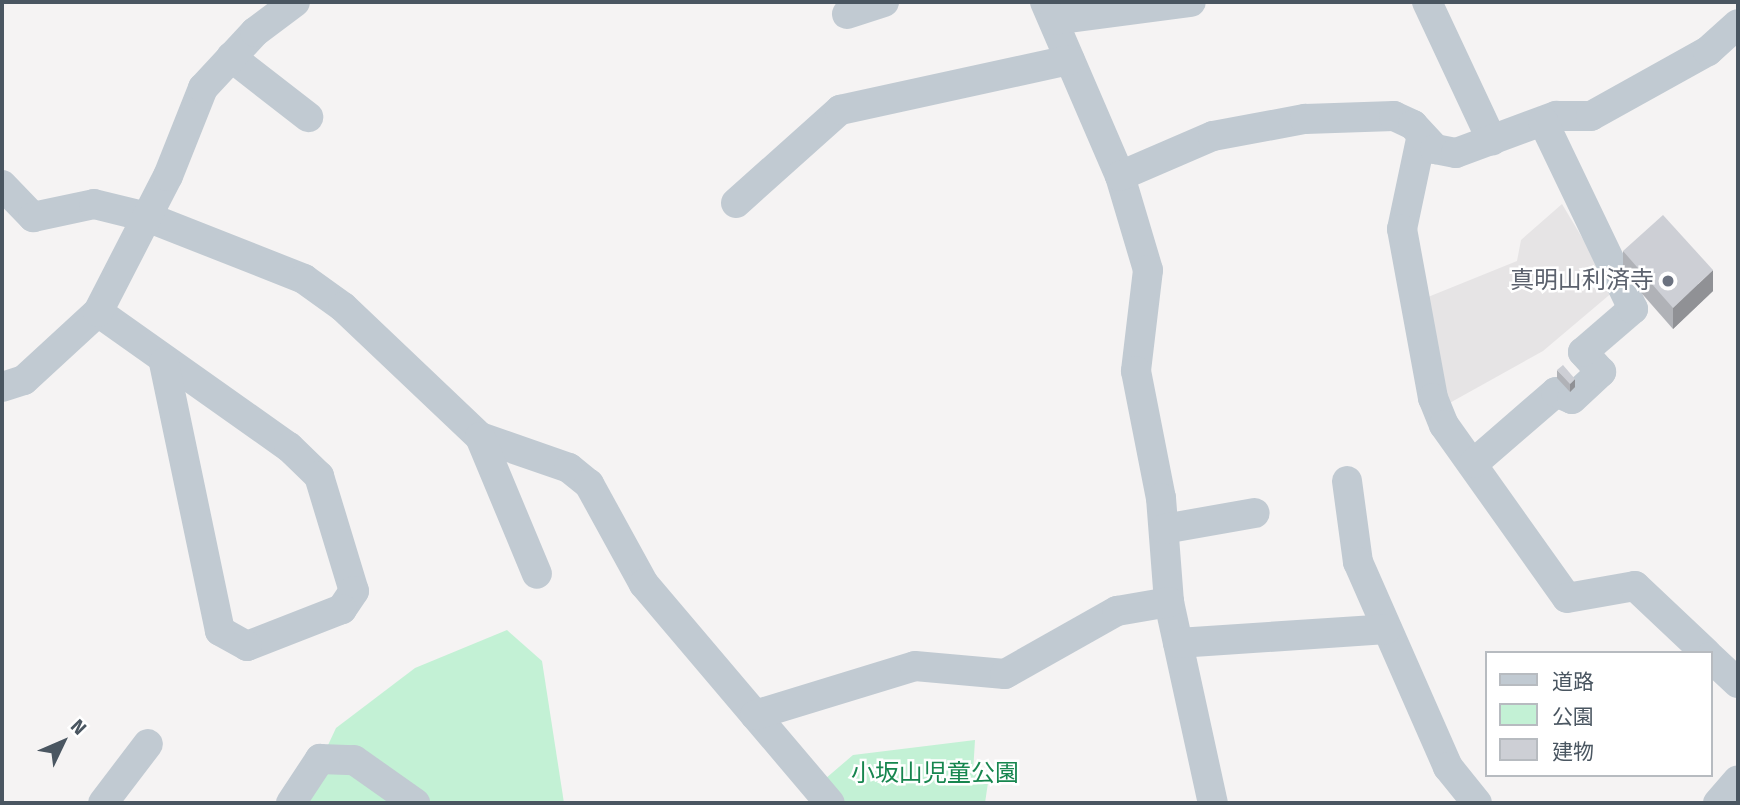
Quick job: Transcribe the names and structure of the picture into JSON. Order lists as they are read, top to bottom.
{
  "parks": ["小坂山児童公園"],
  "places": ["真明山利済寺"],
  "legend": ["道路", "公園", "建物"],
  "north": "top right"
}
